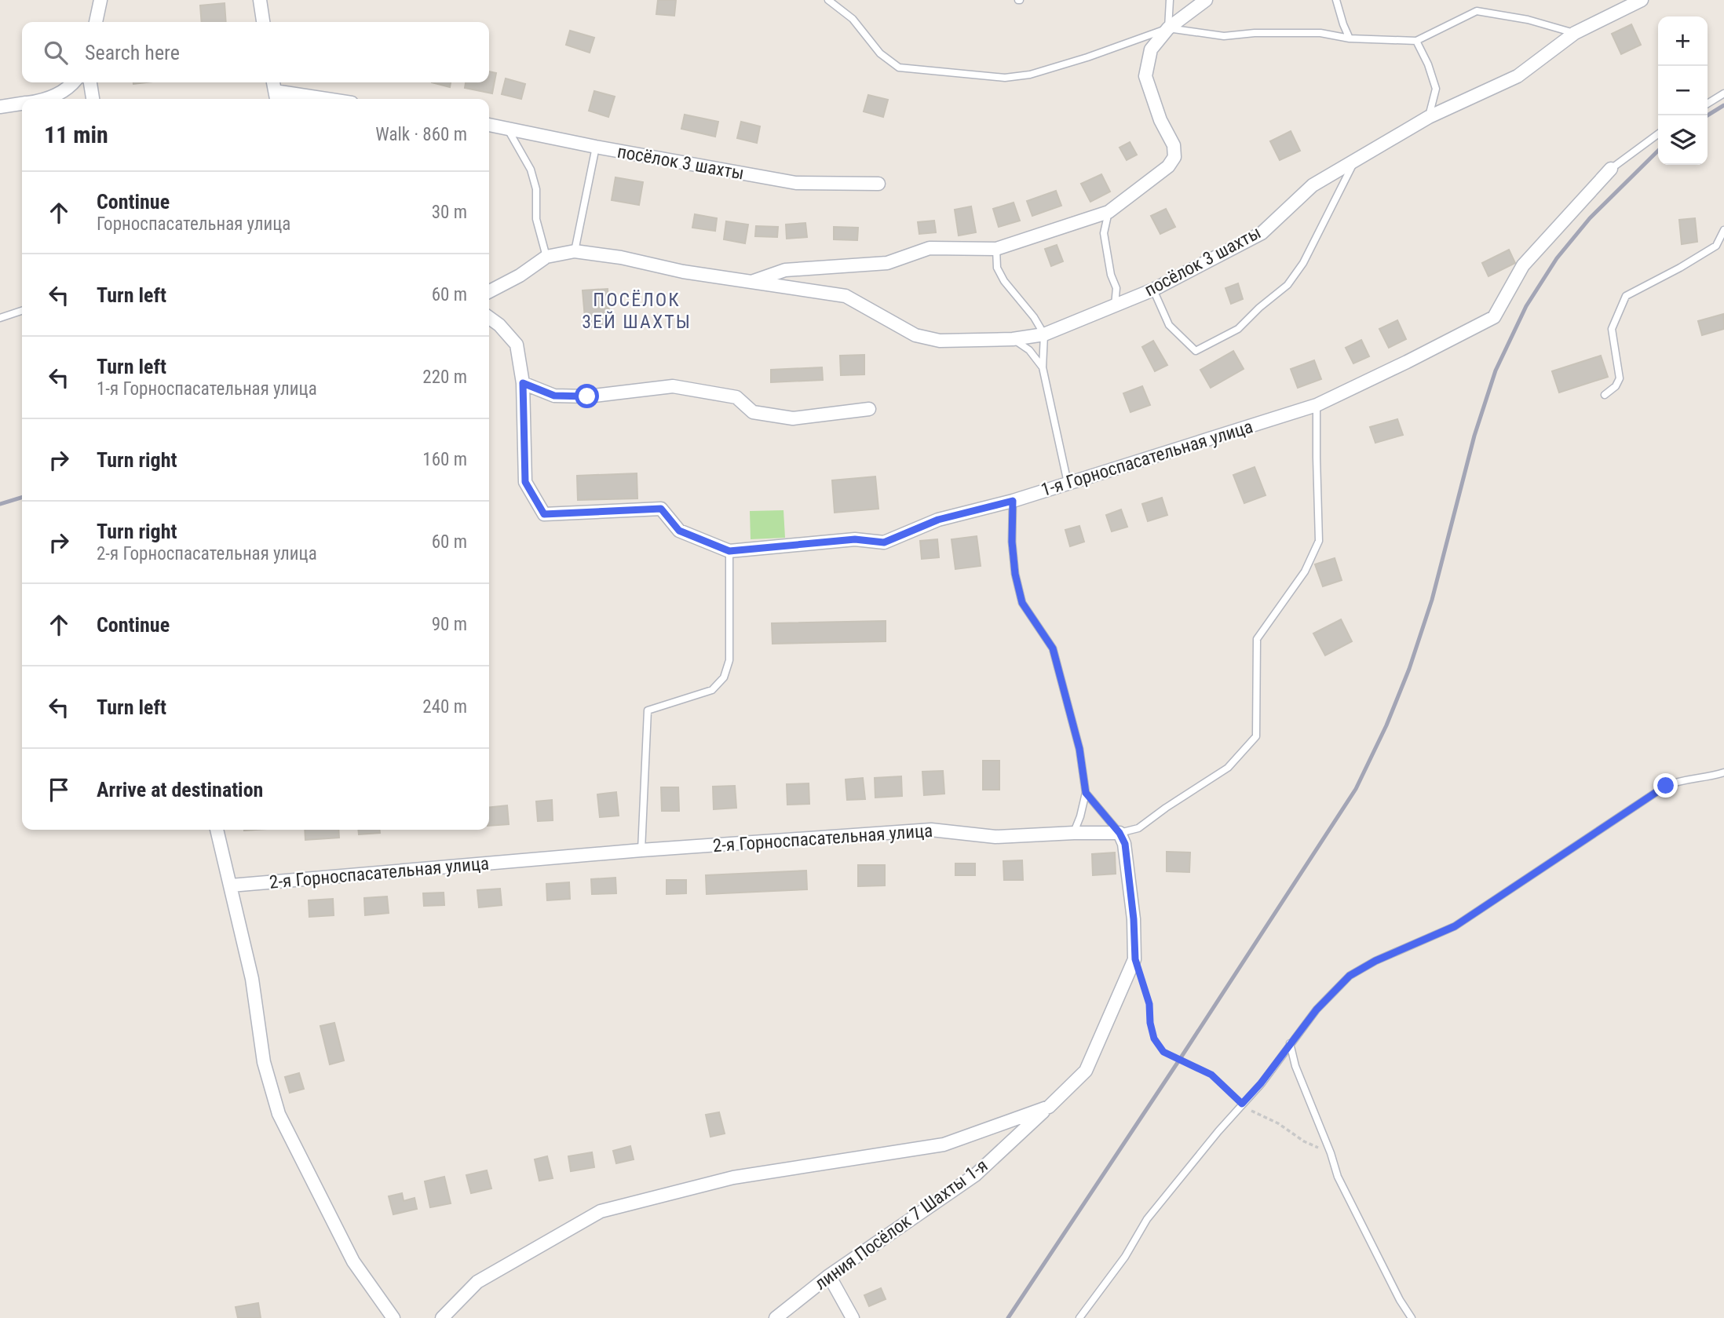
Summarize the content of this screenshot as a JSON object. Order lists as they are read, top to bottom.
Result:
{
  "streets": {
    "street": [
      "посёлок 3 шахты",
      "1-я Горноспасательная улица",
      "2-я Горноспасательная улица",
      "линия Посёлок 7 Шахты 1-я"
    ]
  },
  "districts": ["ПОСЁЛОК 3ЕЙ ШАХТЫ"],
  "page": {
    "map_buttons": ["+", "−"],
    "search": "Search here",
    "heading": ["11 min", "Walk · 860 m"],
    "list": [
      ["Continue", "Горноспасательная улица", "30 m"],
      ["Turn left", "60 m"],
      ["Turn left", "1-я Горноспасательная улица", "220 m"],
      ["Turn right", "160 m"],
      ["Turn right", "2-я Горноспасательная улица", "60 m"],
      ["Continue", "90 m"],
      ["Turn left", "240 m"],
      "Arrive at destination"
    ]
  }
}
